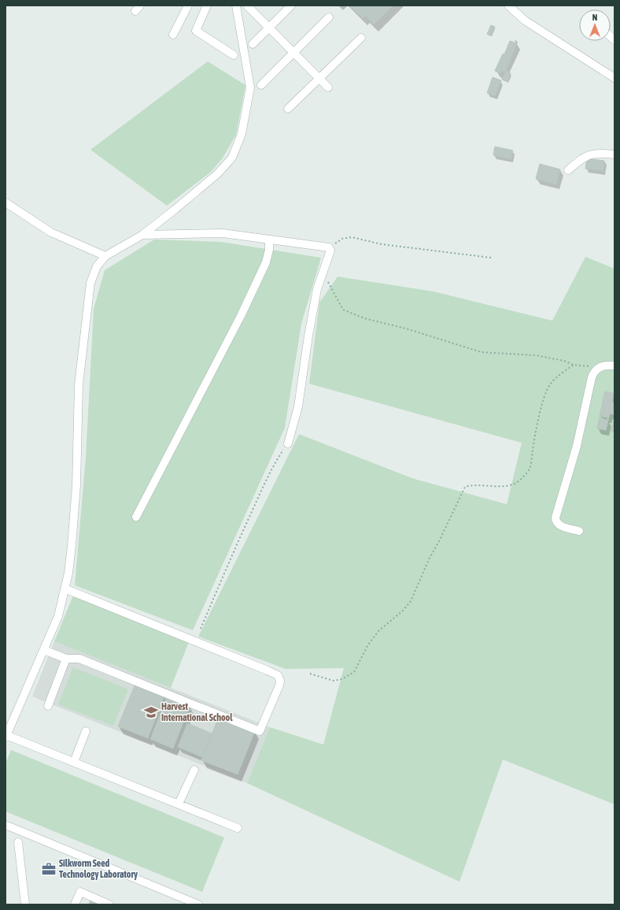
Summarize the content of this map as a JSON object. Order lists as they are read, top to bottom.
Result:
{
  "places": {
    "school or university": ["Harvest International School"],
    "office": ["Silkworm Seed Technology Laboratory"]
  },
  "north": "top"
}
